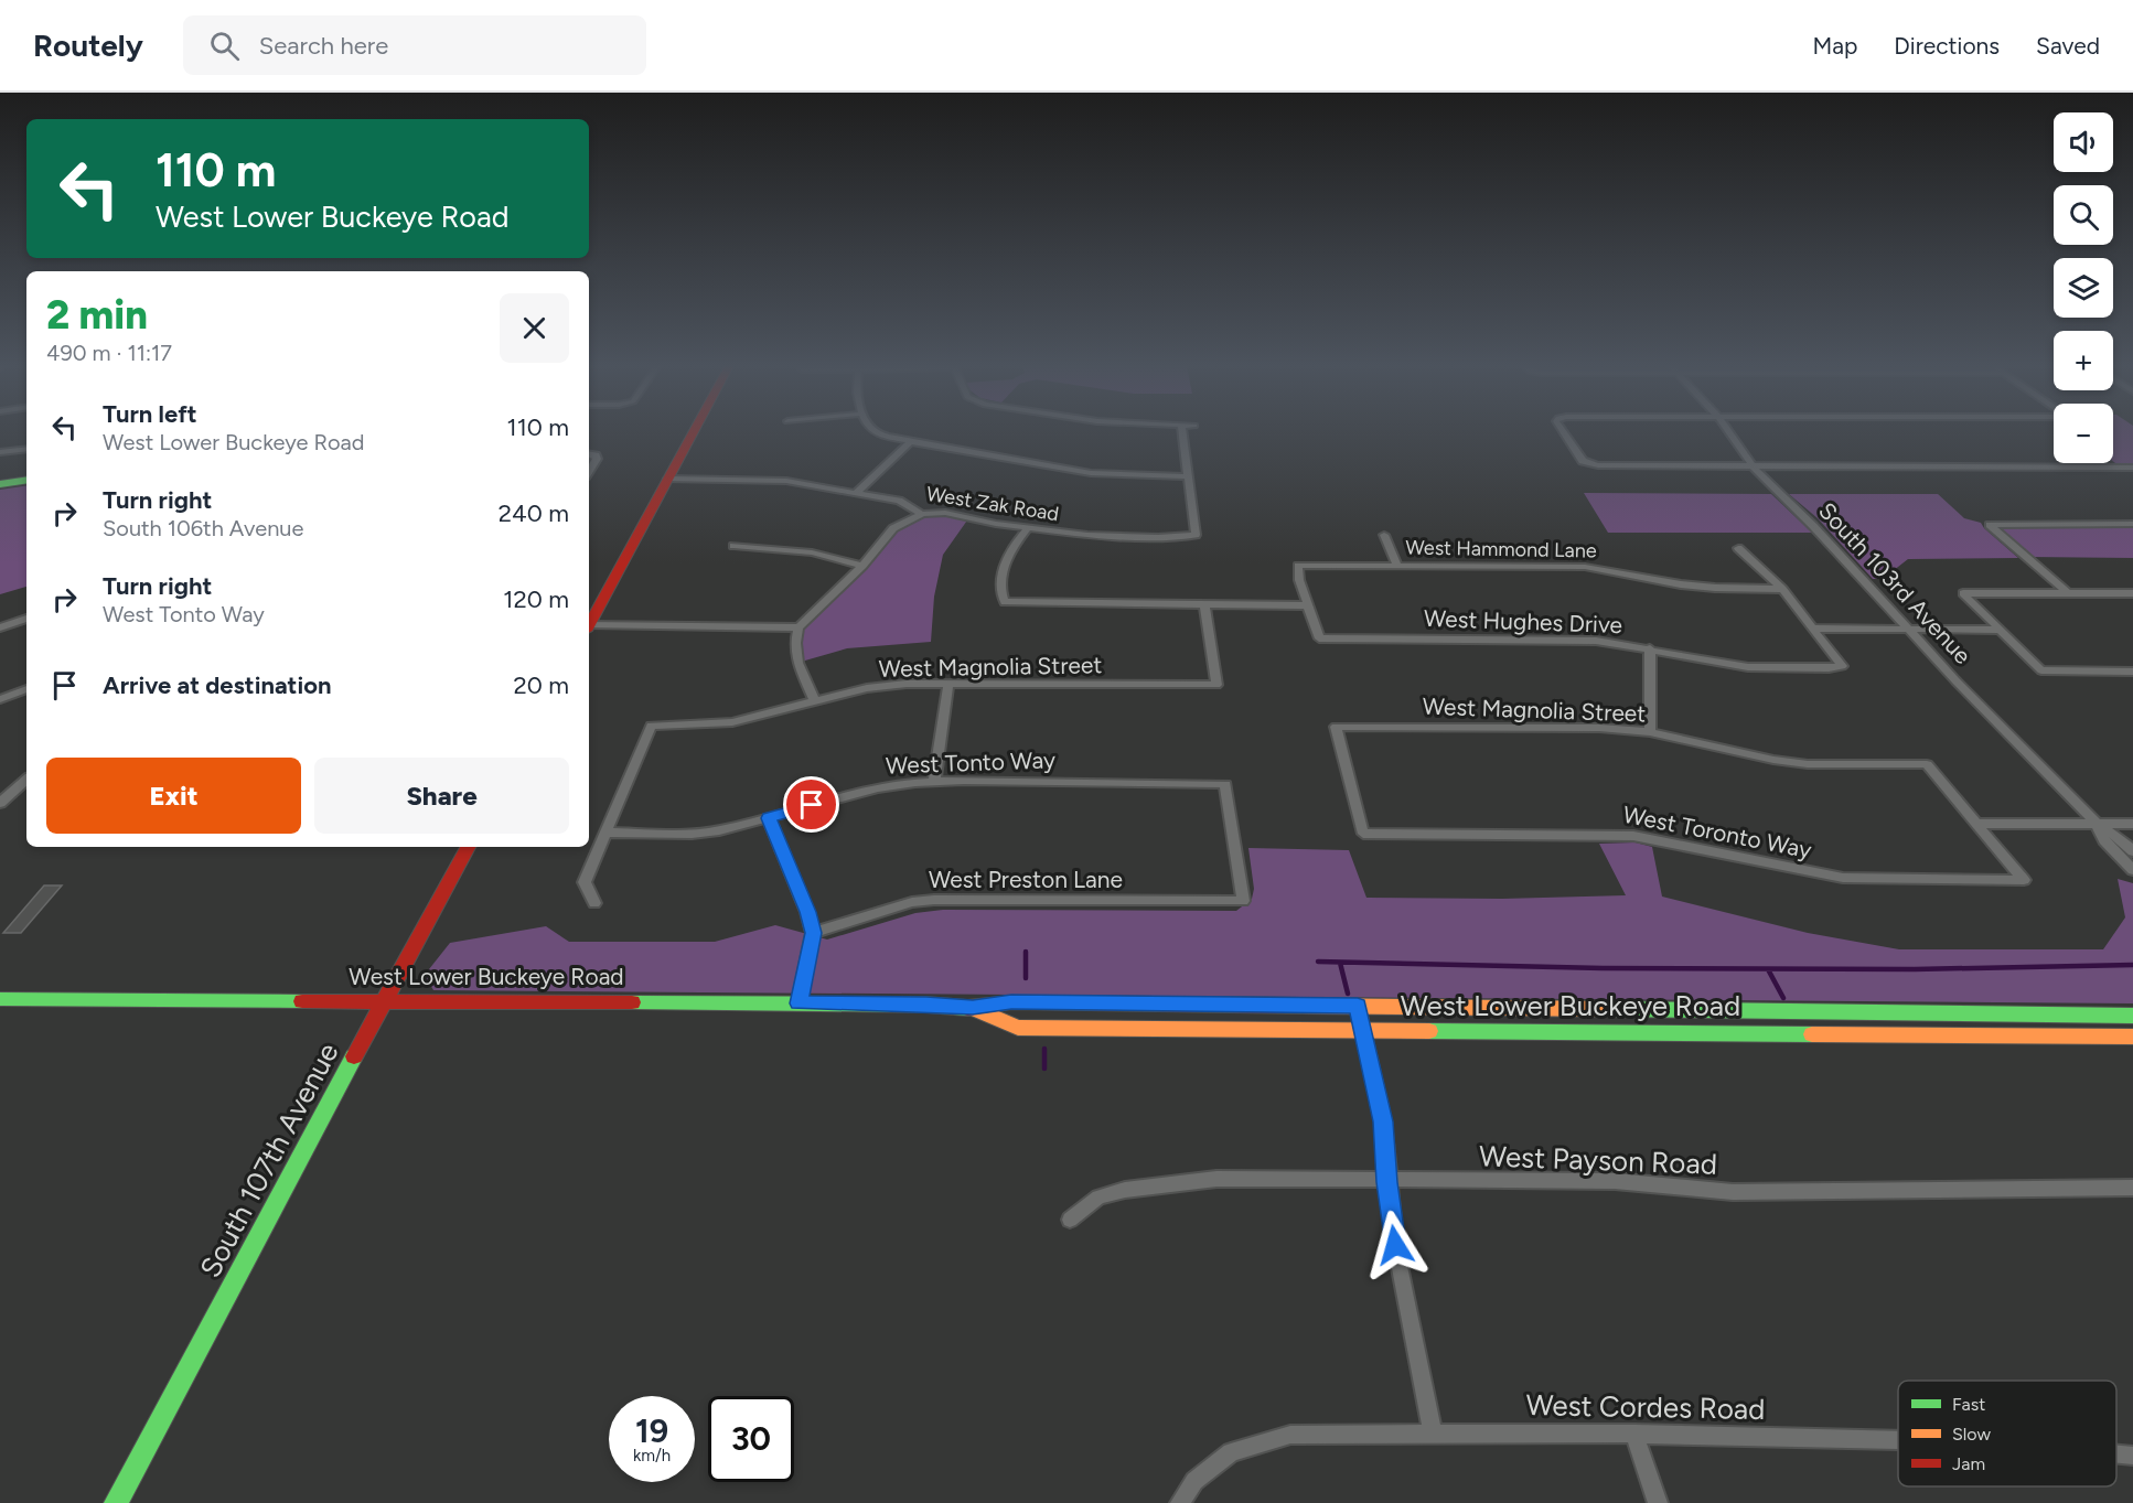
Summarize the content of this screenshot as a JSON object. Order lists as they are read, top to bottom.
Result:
{
  "streets": {
    "main road": ["West Lower Buckeye Road", "South 107th Avenue"],
    "street": [
      "West Zak Road",
      "West Hammond Lane",
      "South 103rd Avenue",
      "West Hughes Drive",
      "West Magnolia Street",
      "West Tonto Way",
      "West Toronto Way",
      "West Preston Lane",
      "West Payson Road",
      "West Cordes Road"
    ]
  },
  "crossings": [
    ["West Hammond Lane", "West Hughes Drive"],
    ["West Magnolia Street", "West Tonto Way"],
    ["West Magnolia Street", "West Toronto Way"],
    ["West Tonto Way", "West Preston Lane"],
    ["West Lower Buckeye Road", "South 107th Avenue"]
  ],
  "legend": ["Fast", "Slow", "Jam"],
  "page": {
    "header": "Routely",
    "search": "Search here",
    "nav": ["Map", "Directions", "Saved"],
    "map_buttons": ["+", "−"],
    "turn": ["110 m", "West Lower Buckeye Road"],
    "heading": ["2 min", "490 m · 11:17"],
    "list": [
      {
        "name": "Turn left",
        "note": "West Lower Buckeye Road",
        "value": "110 m"
      },
      {
        "name": "Turn right",
        "note": "South 106th Avenue",
        "value": "240 m"
      },
      {
        "name": "Turn right",
        "note": "West Tonto Way",
        "value": "120 m"
      },
      {
        "name": "Arrive at destination",
        "value": "20 m"
      }
    ],
    "buttons": ["Exit", "Share"],
    "speed": "19 km/h",
    "limit": "30"
  }
}
